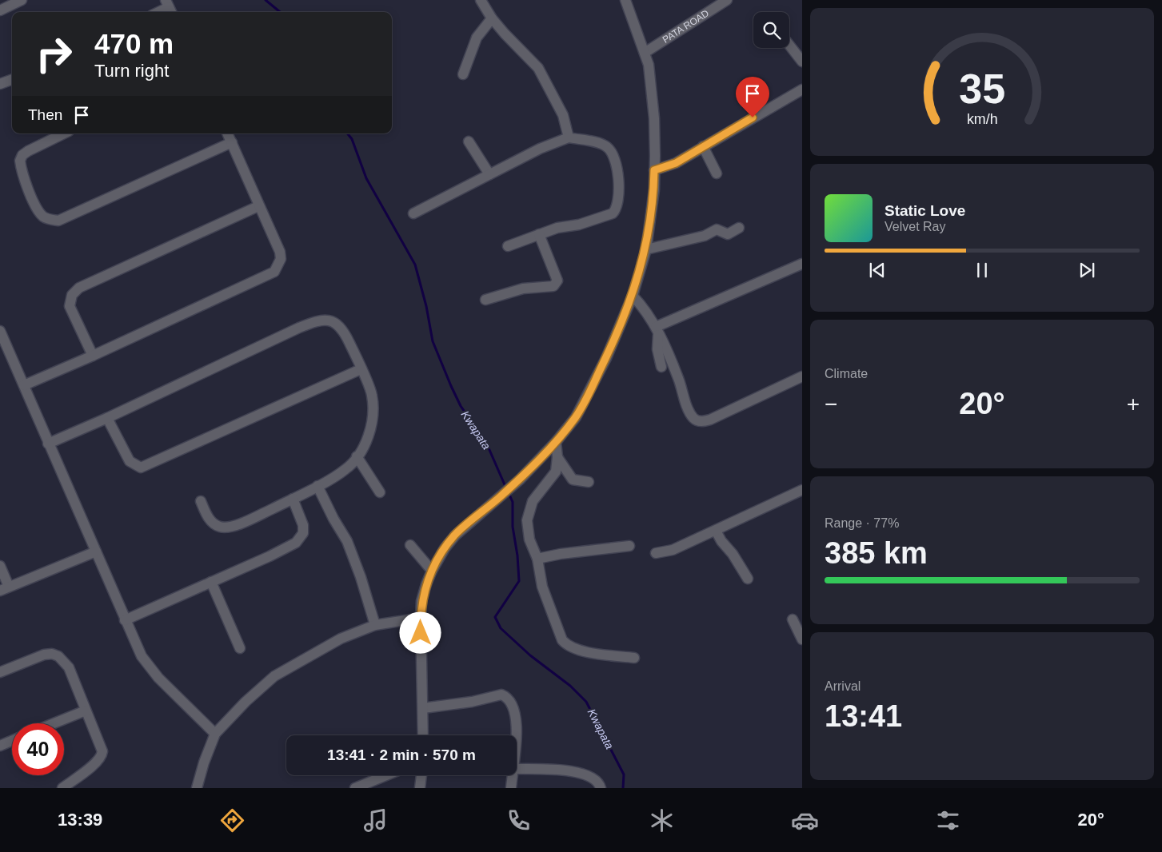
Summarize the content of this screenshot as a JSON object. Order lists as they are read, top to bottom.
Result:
{
  "streets": {
    "street": ["PATA ROAD"]
  },
  "water": ["Kwapata"],
  "page": {
    "turn": ["470 m", "Turn right"],
    "then": "Then",
    "song": ["Static Love", "Velvet Ray"],
    "tile": [
      "Climate",
      ["Range · 77%", "385 km"],
      ["Arrival", "13:41"]
    ],
    "heat": ["−", "20°", "+"],
    "limit": "40",
    "trip": "13:41 · 2 min · 570 m",
    "tabs": ["13:39", "20°"],
    "gauge": ["35", "km/h"]
  }
}
